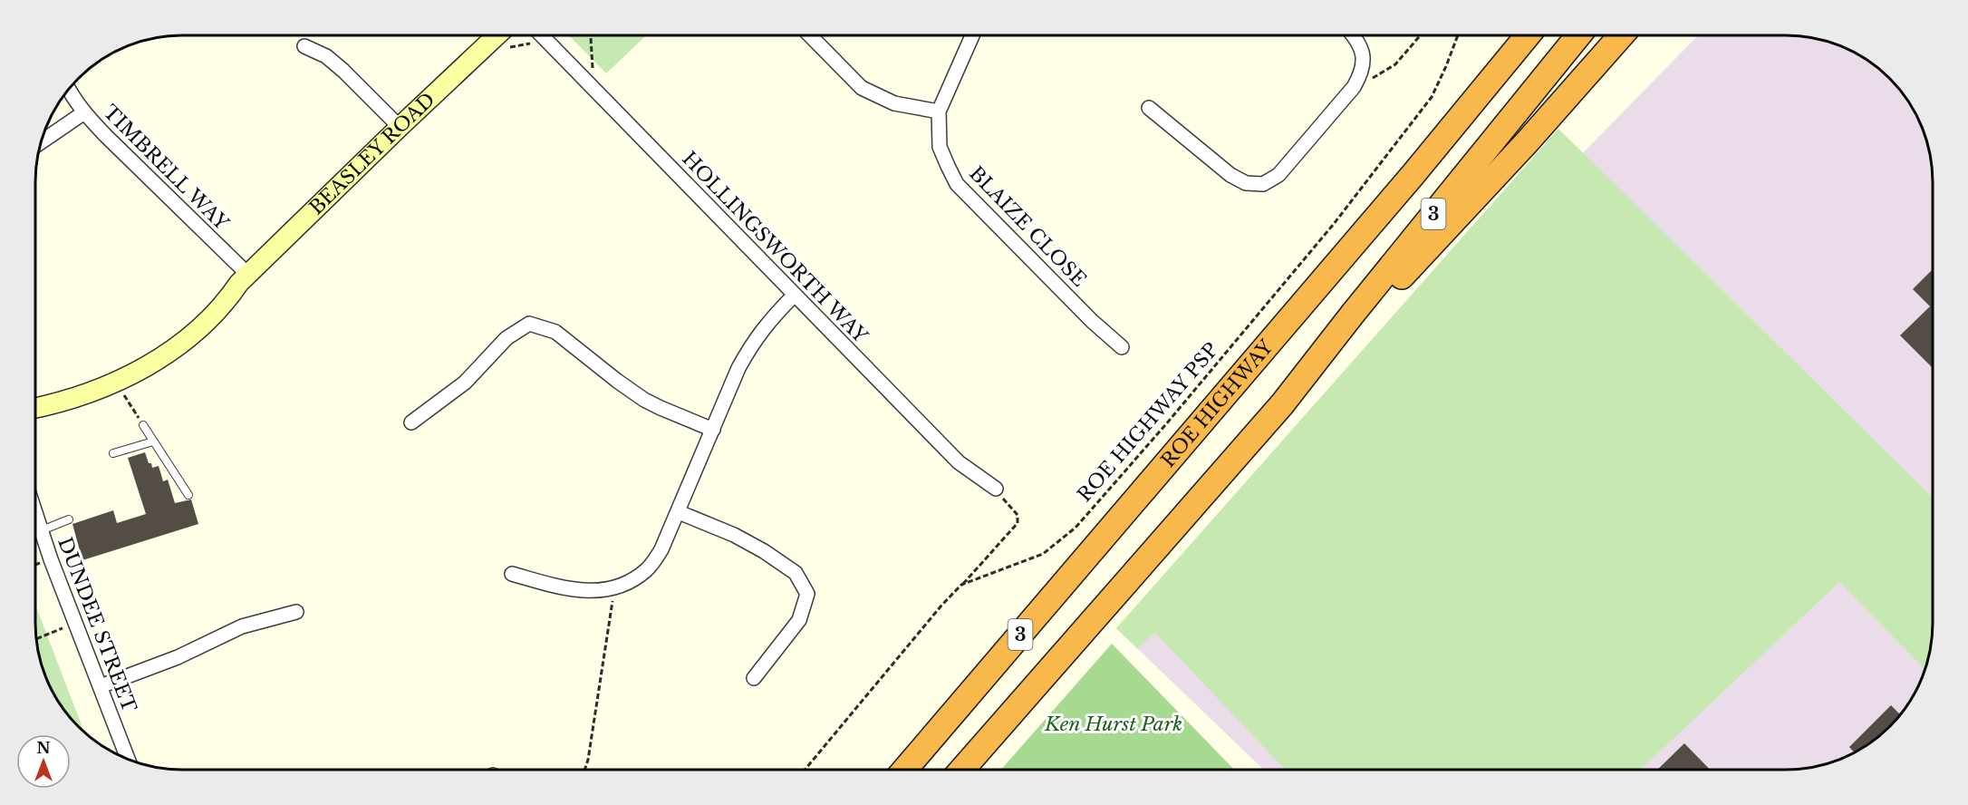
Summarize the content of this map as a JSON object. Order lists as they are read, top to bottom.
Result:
{
  "streets": {
    "highway": ["3", "ROE HIGHWAY"],
    "main road": ["BEASLEY ROAD"],
    "street": [
      "TIMBRELL WAY",
      "BLAIZE CLOSE",
      "HOLLINGSWORTH WAY",
      "DUNDEE STREET"
    ],
    "path": ["ROE HIGHWAY PSP"]
  },
  "crossings": [
    ["BEASLEY ROAD", "TIMBRELL WAY"]
  ],
  "parks": ["Ken Hurst Park"],
  "north": "top"
}
